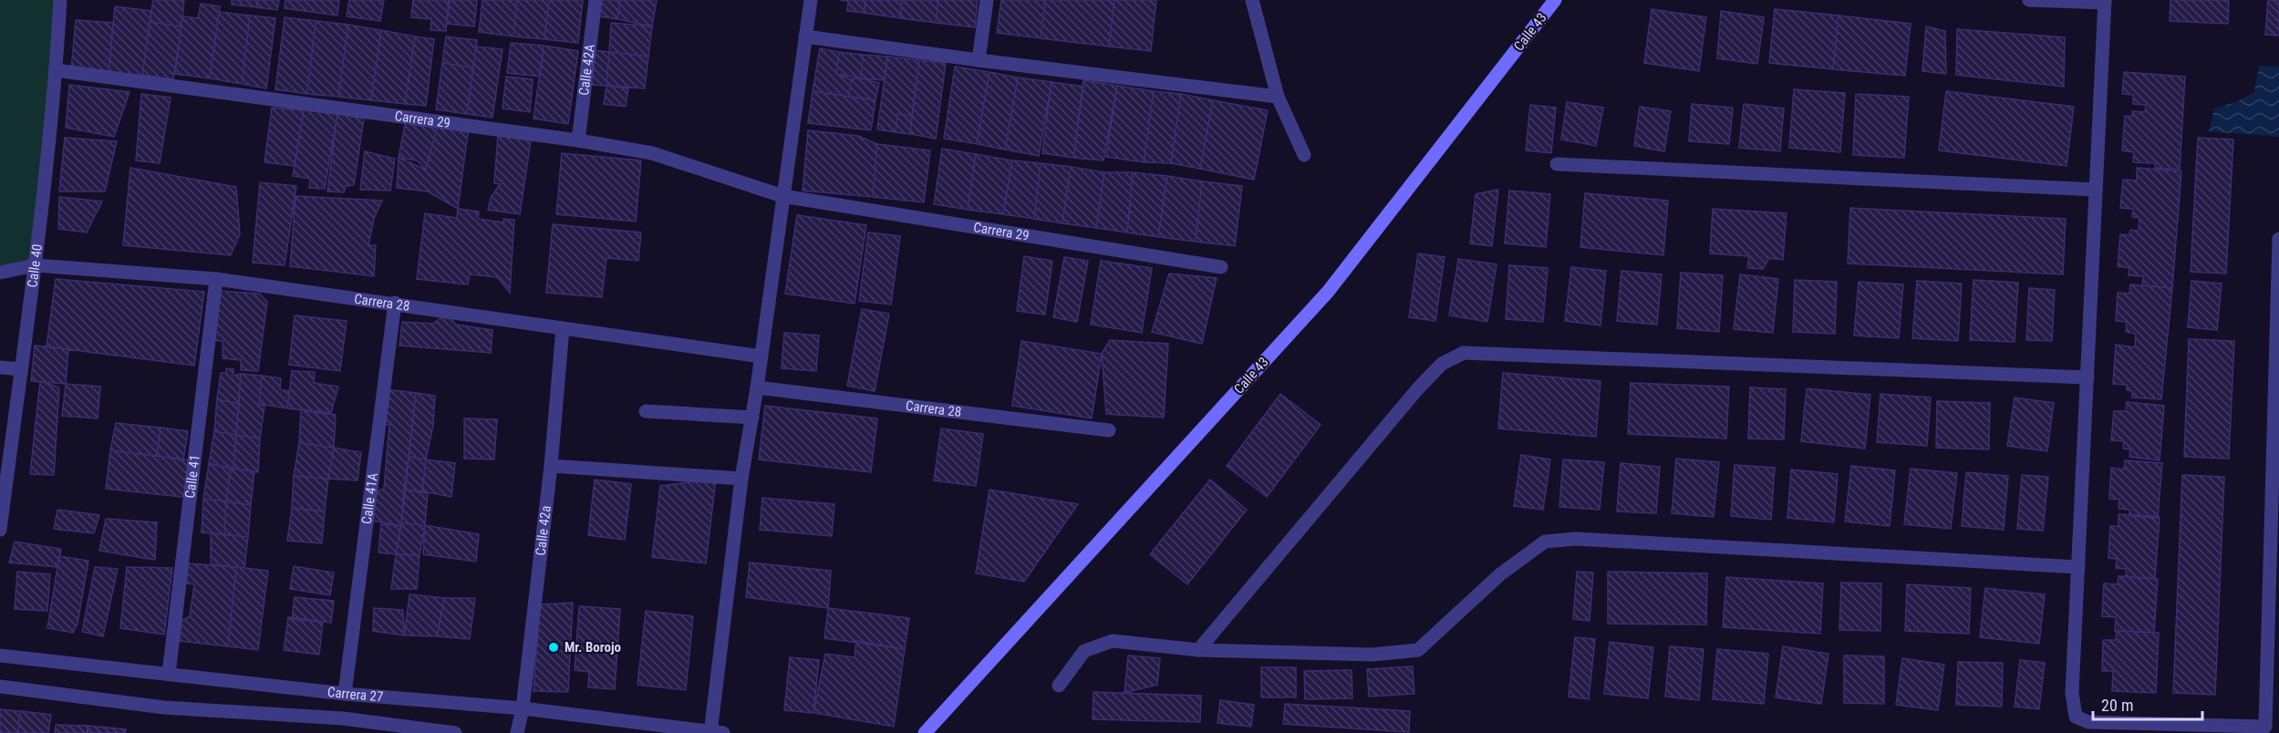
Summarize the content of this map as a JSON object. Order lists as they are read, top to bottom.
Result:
{
  "streets": {
    "street": [
      "Calle 43",
      "Calle 42A",
      "Carrera 29",
      "Calle 40",
      "Carrera 28",
      "Calle 41",
      "Calle 41A",
      "Calle 42a",
      "Carrera 27"
    ]
  },
  "crossings": [
    ["Calle 42A", "Carrera 29"],
    ["Carrera 29", "Calle 40"],
    ["Calle 40", "Carrera 28"],
    ["Carrera 28", "Calle 41"],
    ["Carrera 28", "Calle 41A"],
    ["Carrera 28", "Calle 42a"],
    ["Calle 41", "Carrera 27"],
    ["Calle 41A", "Carrera 27"],
    ["Calle 42a", "Carrera 27"]
  ],
  "places": ["Mr. Borojo"],
  "scale_bar": "20 m"
}
